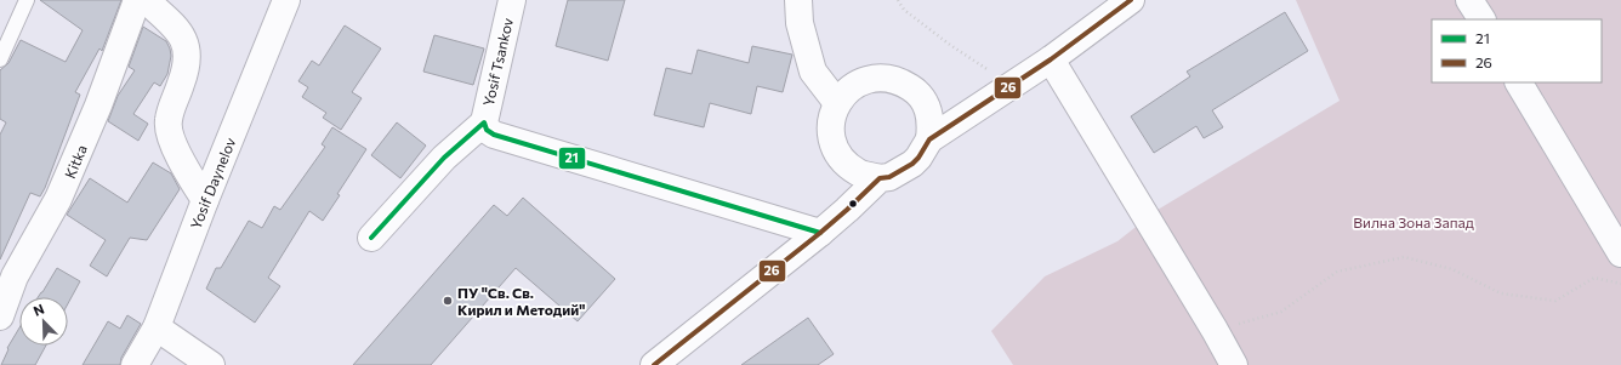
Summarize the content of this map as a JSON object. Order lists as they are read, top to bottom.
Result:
{
  "streets": {
    "street": ["Yosif Tsankov", "Kitka", "Yosif Daynelov"]
  },
  "parks": ["Вилна Зона Запад"],
  "places": ["ПУ \"Св. Св. Кирил и Методий\""],
  "lines": ["transit line 26", "transit line 21"],
  "legend": ["21", "26"],
  "north": "top left"
}
